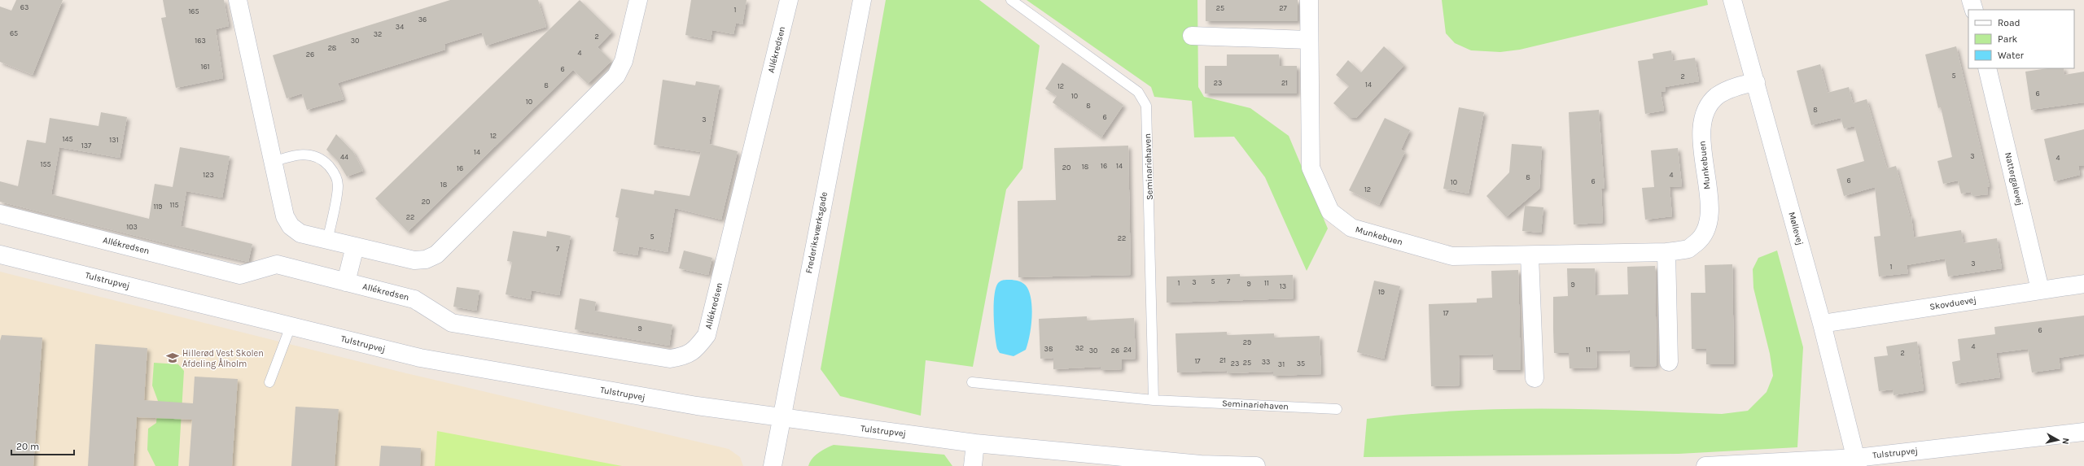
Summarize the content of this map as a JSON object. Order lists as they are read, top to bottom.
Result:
{
  "streets": {
    "street": [
      "Allékredsen",
      "Munkebuen",
      "Nattergalevej",
      "Møllevej",
      "Frederiksværksgade",
      "Tulstrupvej",
      "Skovduevej"
    ],
    "lane": ["Seminariehaven"]
  },
  "crossings": [
    ["Munkebuen", "Møllevej"],
    ["Nattergalevej", "Skovduevej"],
    ["Møllevej", "Tulstrupvej"],
    ["Møllevej", "Skovduevej"],
    ["Frederiksværksgade", "Tulstrupvej"]
  ],
  "places": {
    "school or university": ["Hillerød Vest Skolen Afdeling Ålholm"]
  },
  "house_numbers": [
    "63",
    "25",
    "27",
    "1",
    "165",
    "36",
    "34",
    "65",
    "32",
    "2",
    "163",
    "30",
    "28",
    "4",
    "26",
    "161",
    "6",
    "5",
    "2",
    "23",
    "21",
    "14",
    "8",
    "12",
    "6",
    "10",
    "10",
    "8",
    "8",
    "6",
    "3",
    "12",
    "145",
    "131",
    "137",
    "14",
    "3",
    "44",
    "4",
    "155",
    "16",
    "14",
    "18",
    "20",
    "16",
    "123",
    "4",
    "8",
    "6",
    "6",
    "10",
    "18",
    "12",
    "20",
    "115",
    "119",
    "22",
    "103",
    "5",
    "22",
    "7",
    "3",
    "1",
    "5",
    "7",
    "3",
    "1",
    "11",
    "9",
    "9",
    "13",
    "19",
    "17",
    "9",
    "6",
    "29",
    "4",
    "32",
    "38",
    "24",
    "11",
    "30",
    "26",
    "2",
    "21",
    "17",
    "33",
    "25",
    "23",
    "35",
    "31"
  ],
  "legend": ["Road", "Park", "Water"],
  "scale_bar": "20 m",
  "north": "right"
}
